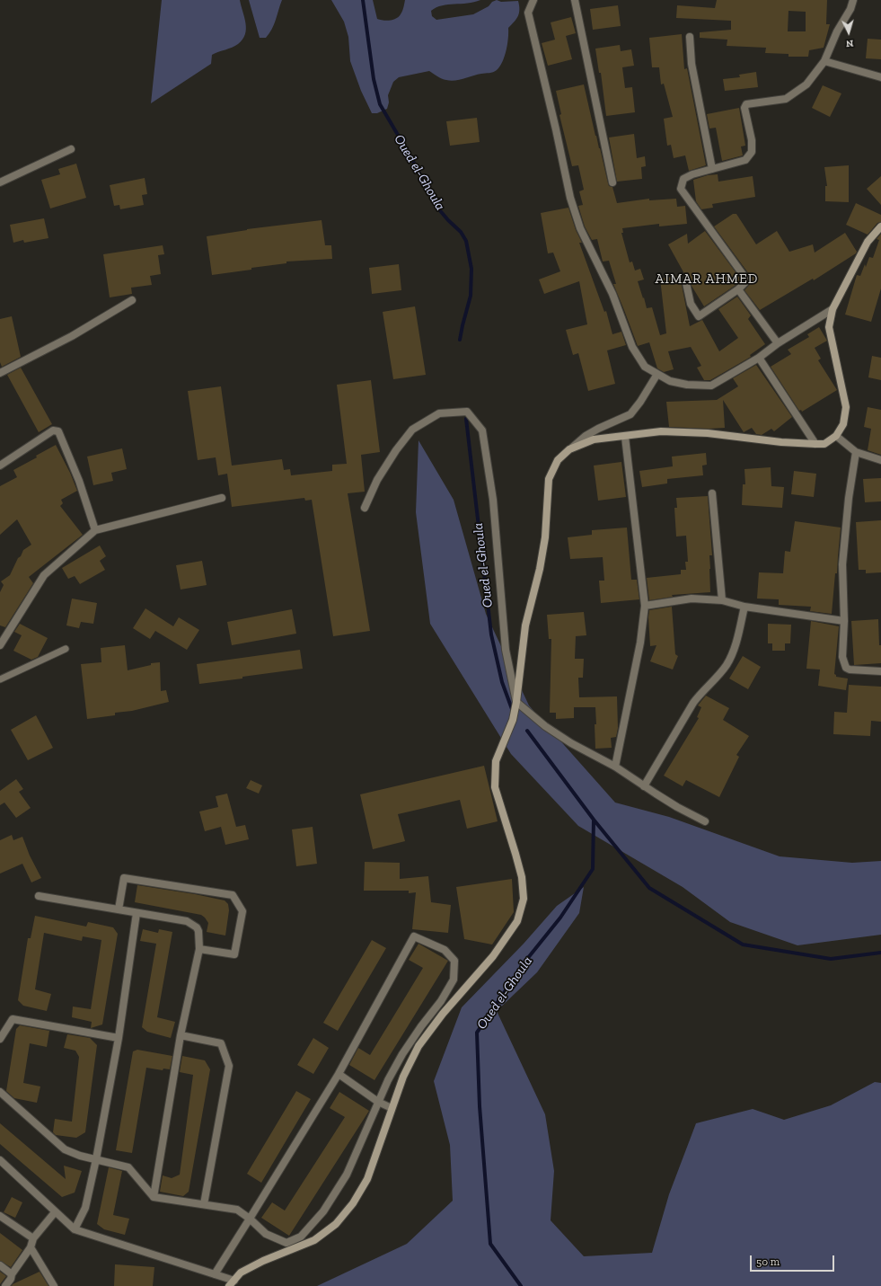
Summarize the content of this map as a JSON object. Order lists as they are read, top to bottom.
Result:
{
  "districts": ["AIMAR AHMED"],
  "water": ["Oued el-Ghoula"],
  "scale_bar": "50 m",
  "north": "bottom"
}
